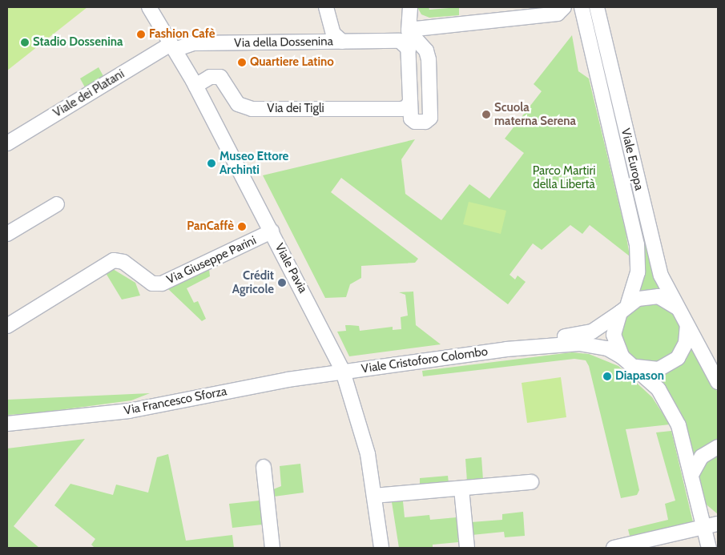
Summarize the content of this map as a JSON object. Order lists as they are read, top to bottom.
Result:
{
  "streets": {
    "street": [
      "Via della Dossenina",
      "Viale dei Platani",
      "Via dei Tigli",
      "Viale Europa",
      "Via Giuseppe Parini",
      "Viale Pavia",
      "Viale Cristoforo Colombo",
      "Via Francesco Sforza"
    ]
  },
  "crossings": [
    ["Via della Dossenina", "Viale dei Platani"],
    ["Via della Dossenina", "Viale Pavia"],
    ["Viale dei Platani", "Viale Pavia"],
    ["Via dei Tigli", "Viale Pavia"],
    ["Via Giuseppe Parini", "Viale Pavia"],
    ["Viale Pavia", "Viale Cristoforo Colombo"],
    ["Viale Pavia", "Via Francesco Sforza"],
    ["Viale Cristoforo Colombo", "Via Francesco Sforza"]
  ],
  "parks": ["Parco Martiri della Libertà"],
  "places": [
    "Fashion Cafè",
    "Stadio Dossenina",
    "Quartiere Latino",
    "Scuola materna Serena",
    "Museo Ettore Archinti",
    "PanCaffè",
    "Crédit Agricole",
    "Diapason"
  ]
}
